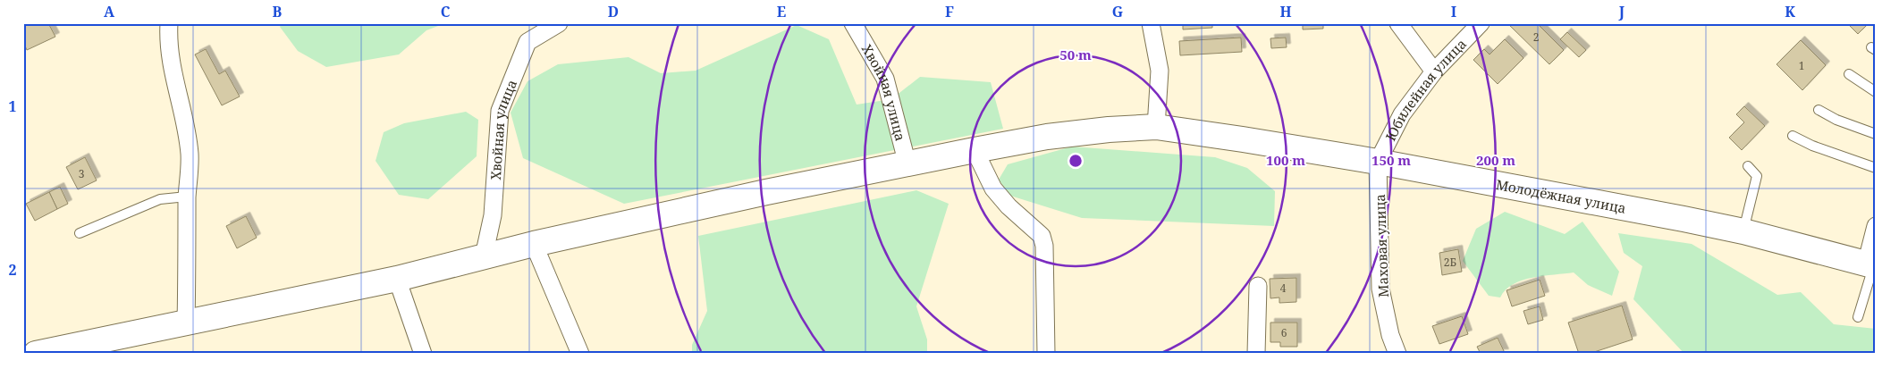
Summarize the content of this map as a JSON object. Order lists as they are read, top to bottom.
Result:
{
  "streets": {
    "street": [
      "Юбилейная улица",
      "Хвойная улица",
      "Молодёжная улица",
      "Маховая улица"
    ]
  },
  "crossings": [
    ["Юбилейная улица", "Молодёжная улица"],
    ["Юбилейная улица", "Маховая улица"],
    ["Хвойная улица", "Молодёжная улица"],
    ["Молодёжная улица", "Маховая улица"]
  ],
  "house_numbers": [
    "2",
    "1",
    "3",
    "2Б",
    "4",
    "6"
  ],
  "grid": {
    "columns": [
      "A",
      "B",
      "C",
      "D",
      "E",
      "F",
      "G",
      "H",
      "I",
      "J",
      "K"
    ],
    "rows": ["1", "2"]
  },
  "rings": [
    "50 m",
    "100 m",
    "150 m",
    "200 m"
  ]
}
